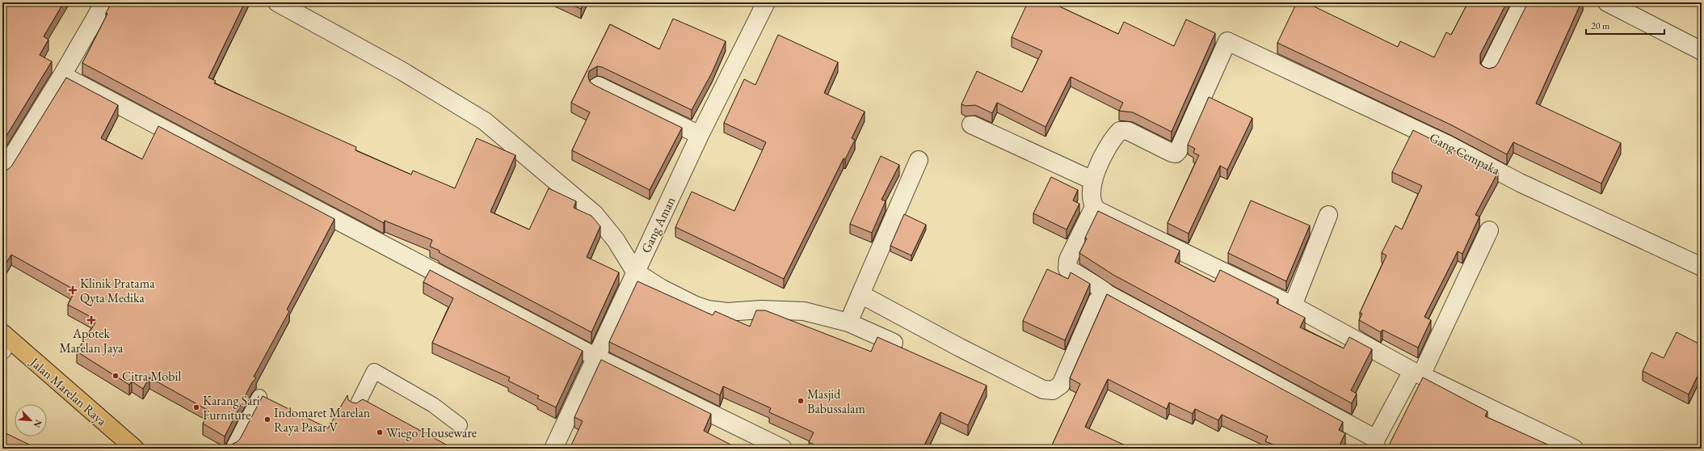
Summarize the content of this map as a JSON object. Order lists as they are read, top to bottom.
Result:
{
  "streets": {
    "main road": ["Jalan Marelan Raya"],
    "street": ["Gang Cempaka", "Gang Aman"]
  },
  "places": {
    "health": ["Klinik Pratama Qyta Medika", "Apotek Marelan Jaya"],
    "other": [
      "Citra Mobil",
      "Masjid Babussalam",
      "Karang Sari Furniture",
      "Indomaret Marelan Raya Pasar V",
      "Wiego Houseware"
    ]
  },
  "scale_bar": "20 m",
  "north": "bottom right"
}
